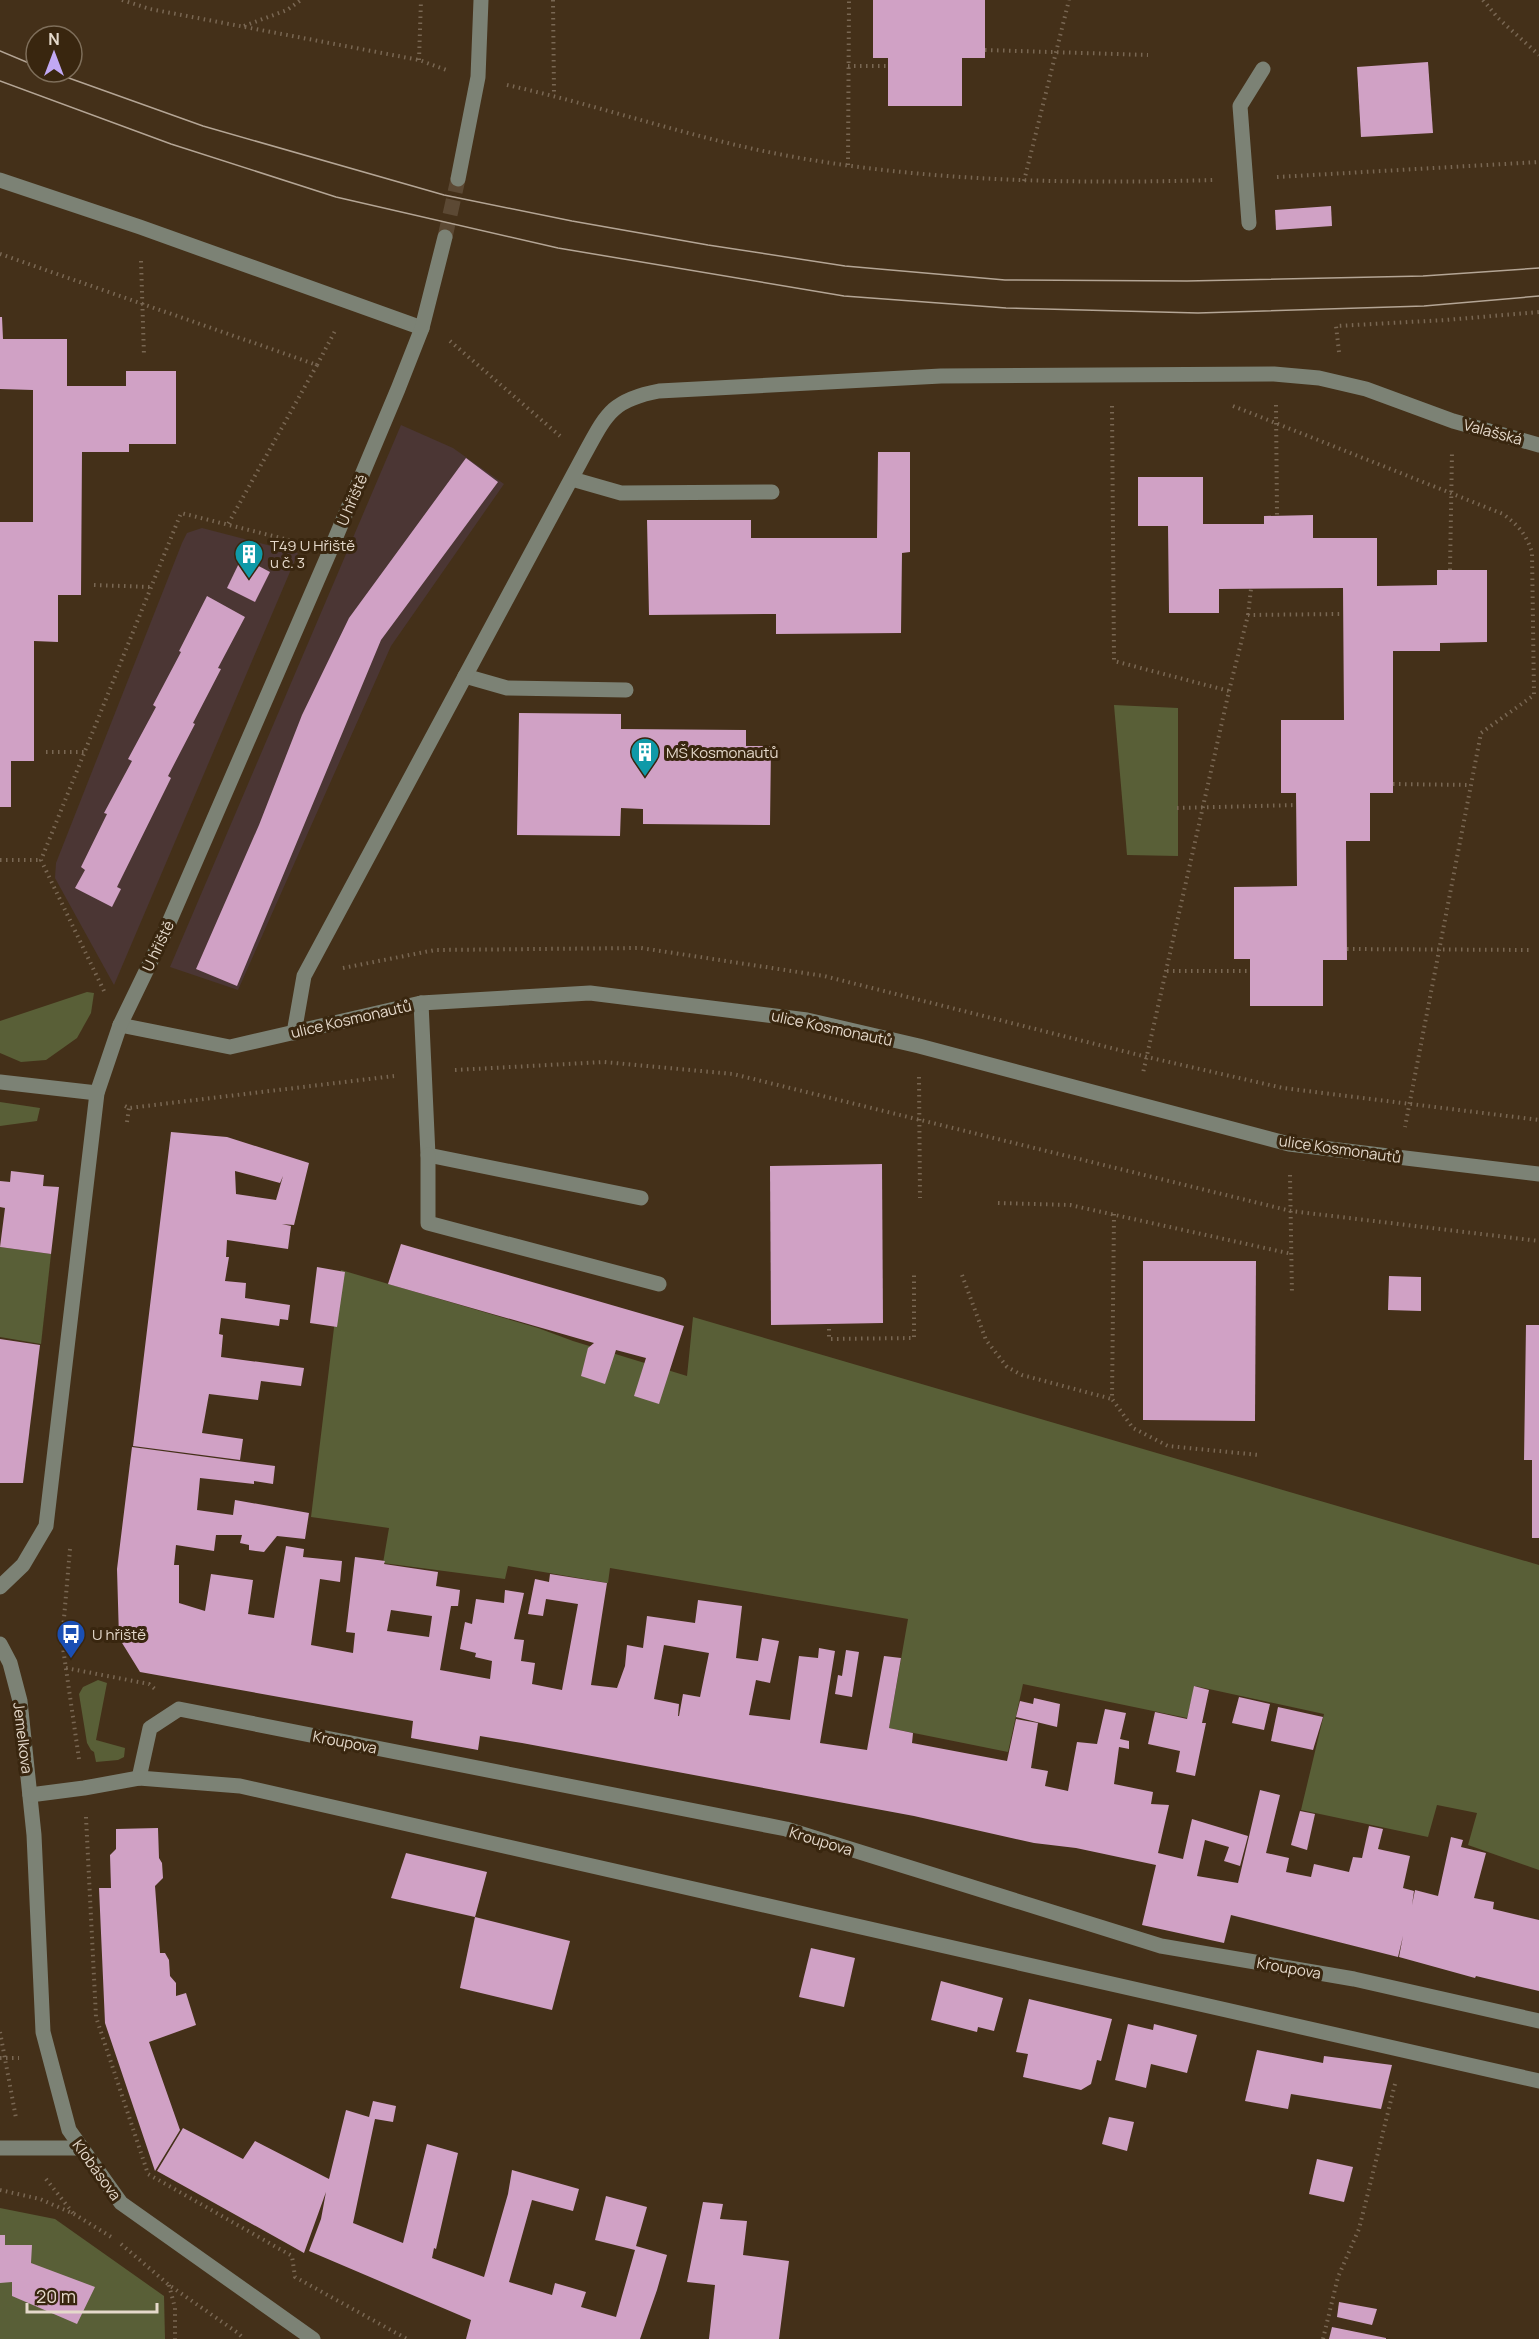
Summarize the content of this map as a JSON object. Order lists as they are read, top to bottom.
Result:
{
  "streets": {
    "street": [
      "Valašská",
      "U hřiště",
      "ulice Kosmonautů",
      "Jemelkova",
      "Kroupova",
      "Klobásova"
    ]
  },
  "crossings": [
    ["Valašská", "ulice Kosmonautů"],
    ["U hřiště", "ulice Kosmonautů"],
    ["Jemelkova", "Klobásova"]
  ],
  "places": {
    "building": ["T49 U Hřiště u č. 3", "MŠ Kosmonautů"],
    "bus stop": ["U hřiště"]
  },
  "scale_bar": "20 m",
  "north": "top"
}
